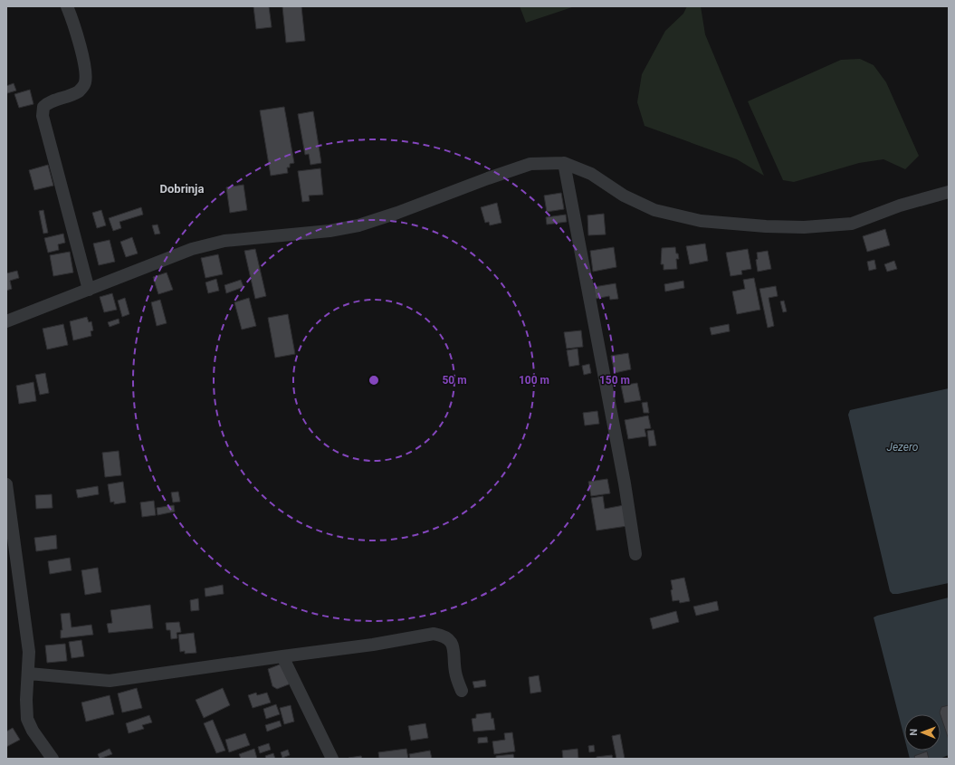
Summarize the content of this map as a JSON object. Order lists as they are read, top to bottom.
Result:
{
  "districts": ["Dobrinja"],
  "water": ["Jezero"],
  "north": "left",
  "rings": ["50 m", "100 m", "150 m"]
}
